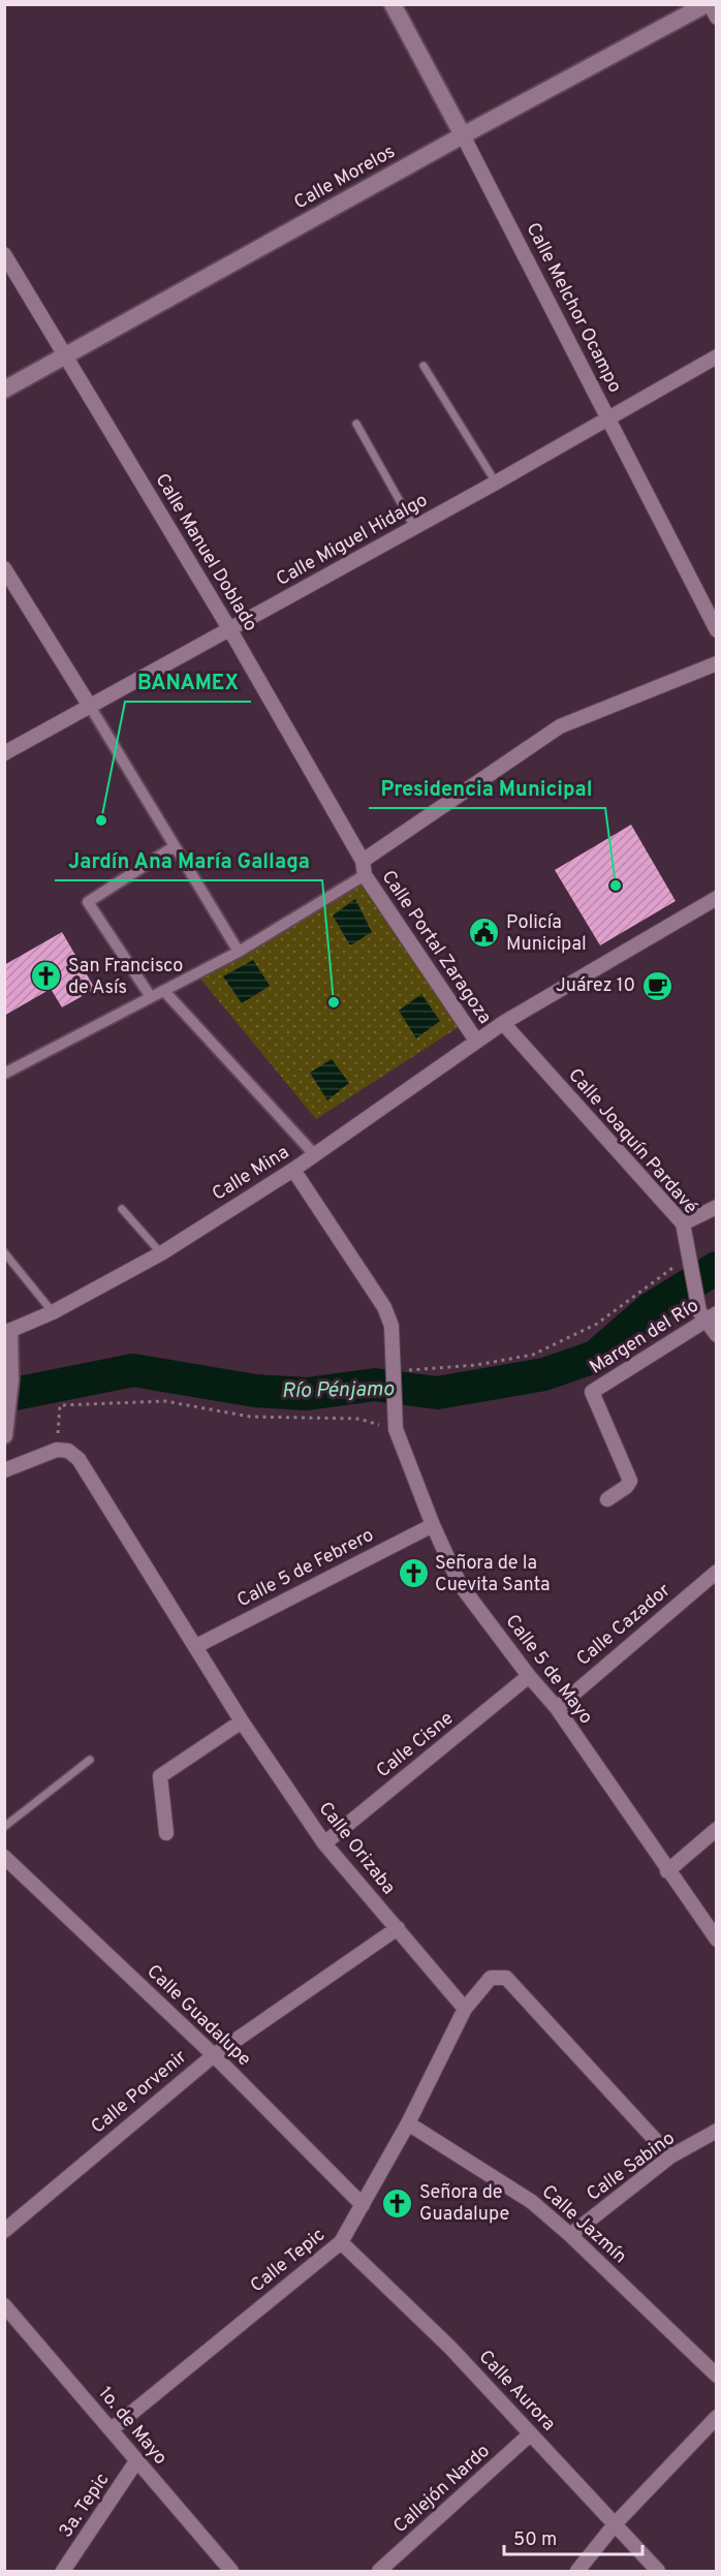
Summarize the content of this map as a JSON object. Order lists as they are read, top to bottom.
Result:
{
  "streets": {
    "street": [
      "Calle Morelos",
      "Calle Melchor Ocampo",
      "Calle Miguel Hidalgo",
      "Calle Manuel Doblado",
      "Calle Portal Zaragoza",
      "Calle Joaquín Pardavé",
      "Calle Mina",
      "Margen del Río",
      "Calle 5 de Febrero",
      "Calle Cazador",
      "Calle 5 de Mayo",
      "Calle Cisne",
      "Calle Orizaba",
      "Calle Guadalupe",
      "Calle Porvenir",
      "Calle Sabino",
      "Calle Jazmín",
      "Calle Tepic",
      "Calle Aurora",
      "1o. de Mayo",
      "Callejón Nardo",
      "3a. Tepic"
    ]
  },
  "crossings": [
    ["Calle Morelos", "Calle Melchor Ocampo"],
    ["Calle Morelos", "Calle Manuel Doblado"],
    ["Calle Melchor Ocampo", "Calle Miguel Hidalgo"],
    ["Calle Miguel Hidalgo", "Calle Manuel Doblado"],
    ["Calle Manuel Doblado", "Calle Portal Zaragoza"],
    ["Calle Portal Zaragoza", "Calle Mina"],
    ["Calle Joaquín Pardavé", "Calle Mina"],
    ["Calle Joaquín Pardavé", "Margen del Río"],
    ["Calle Mina", "Calle 5 de Mayo"],
    ["Calle 5 de Febrero", "Calle 5 de Mayo"],
    ["Calle 5 de Febrero", "Calle Orizaba"],
    ["Calle Cazador", "Calle 5 de Mayo"],
    ["Calle 5 de Mayo", "Calle Cisne"],
    ["Calle Cisne", "Calle Orizaba"],
    ["Calle Orizaba", "Calle Porvenir"],
    ["Calle Orizaba", "Calle Tepic"],
    ["Calle Guadalupe", "Calle Porvenir"],
    ["Calle Guadalupe", "Calle Tepic"],
    ["Calle Sabino", "Calle Jazmín"],
    ["Calle Jazmín", "Calle Tepic"],
    ["Calle Tepic", "Calle Aurora"],
    ["Calle Tepic", "1o. de Mayo"],
    ["Calle Aurora", "Callejón Nardo"],
    ["1o. de Mayo", "3a. Tepic"]
  ],
  "water": ["Río Pénjamo"],
  "places": {
    "other": ["BANAMEX", "Presidencia Municipal", "Jardín Ana María Gallaga"],
    "public building": ["Policía Municipal"],
    "church": ["San Francisco de Asís", "Señora de la Cuevita Santa", "Señora de Guadalupe"],
    "cafe": ["Juárez 10"]
  },
  "scale_bar": "50 m"
}
